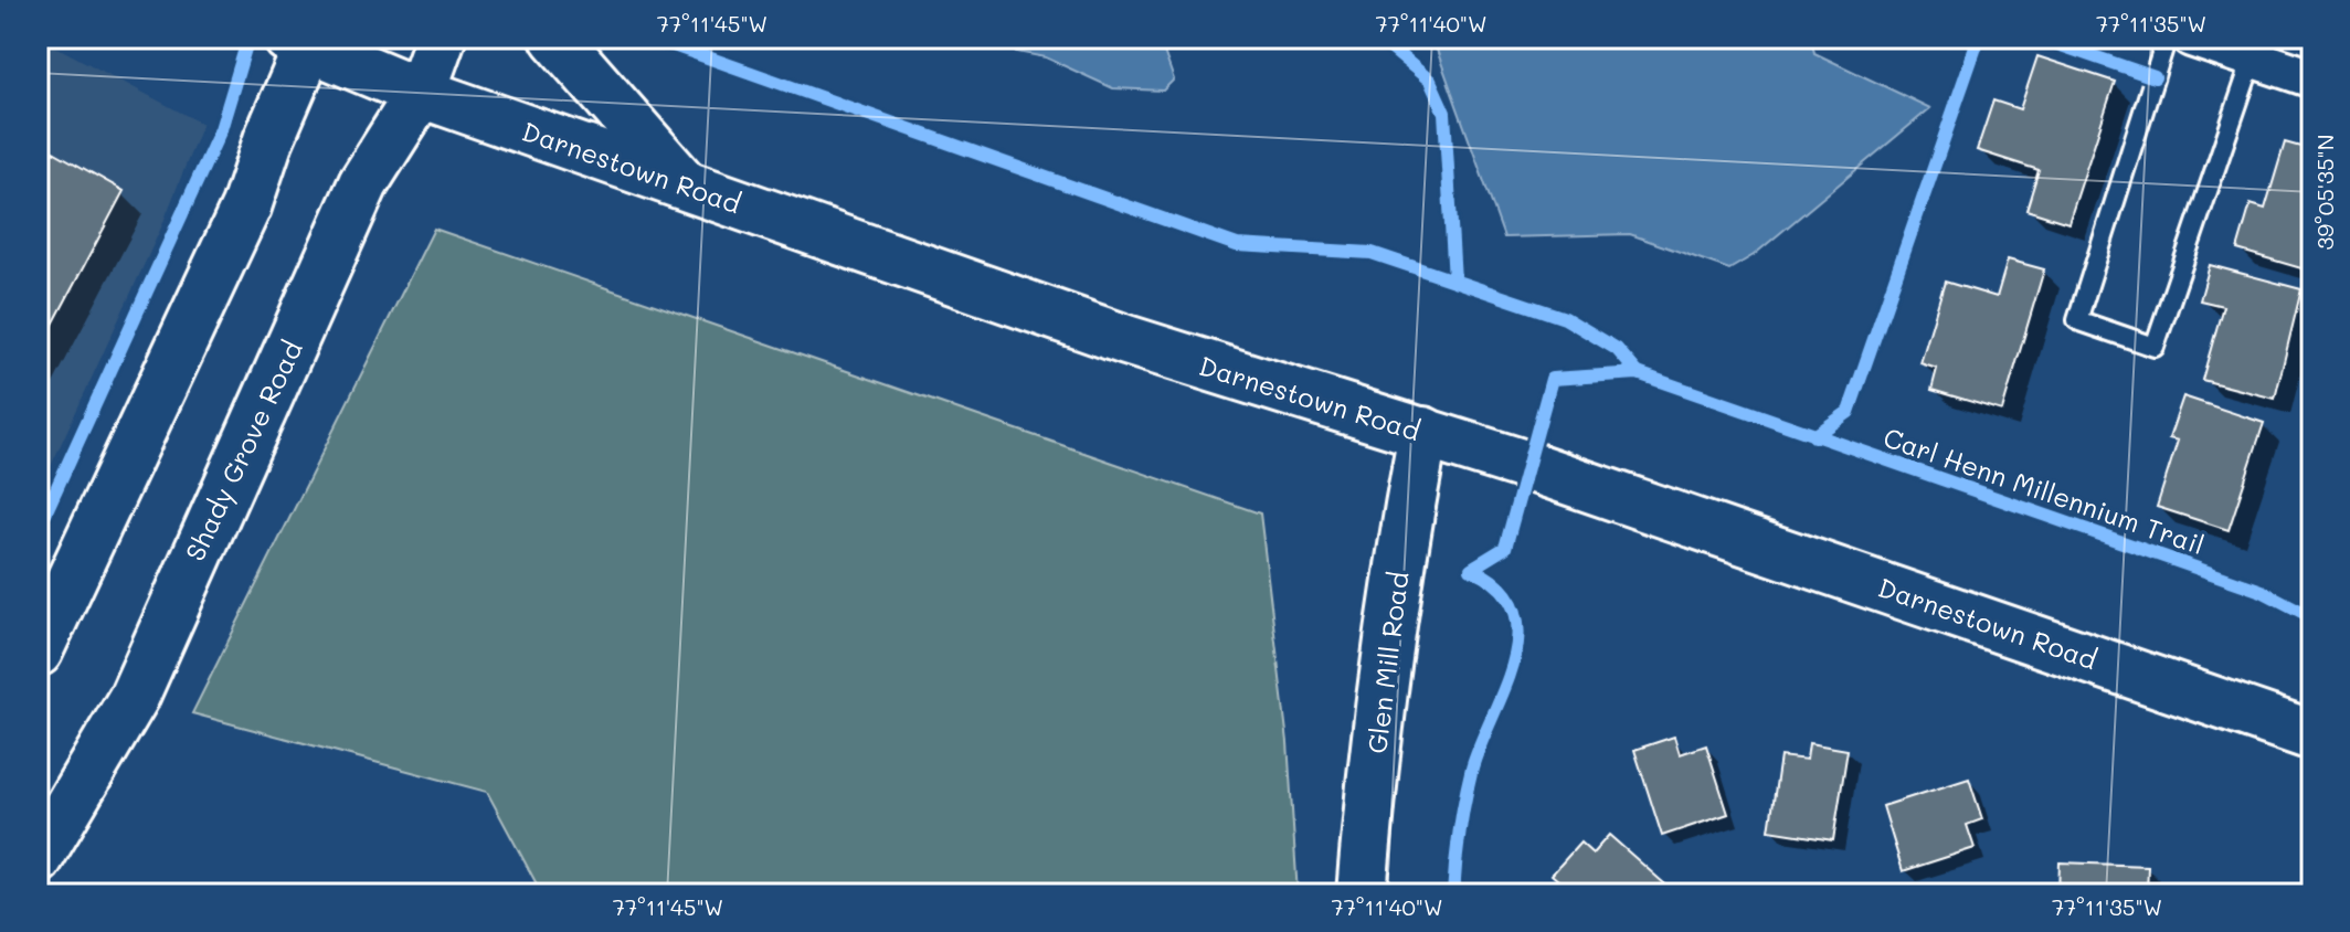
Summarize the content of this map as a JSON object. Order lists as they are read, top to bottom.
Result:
{
  "streets": {
    "main road": ["Darnestown Road", "Shady Grove Road", "Glen Mill Road"],
    "cycle path": ["Carl Henn Millennium Trail"]
  },
  "crossings": [
    ["Darnestown Road", "Shady Grove Road"],
    ["Darnestown Road", "Glen Mill Road"]
  ],
  "coordinates": [
    "77°11'45\"W",
    "77°11'40\"W",
    "77°11'35\"W",
    "39°05'35\"N"
  ]
}
